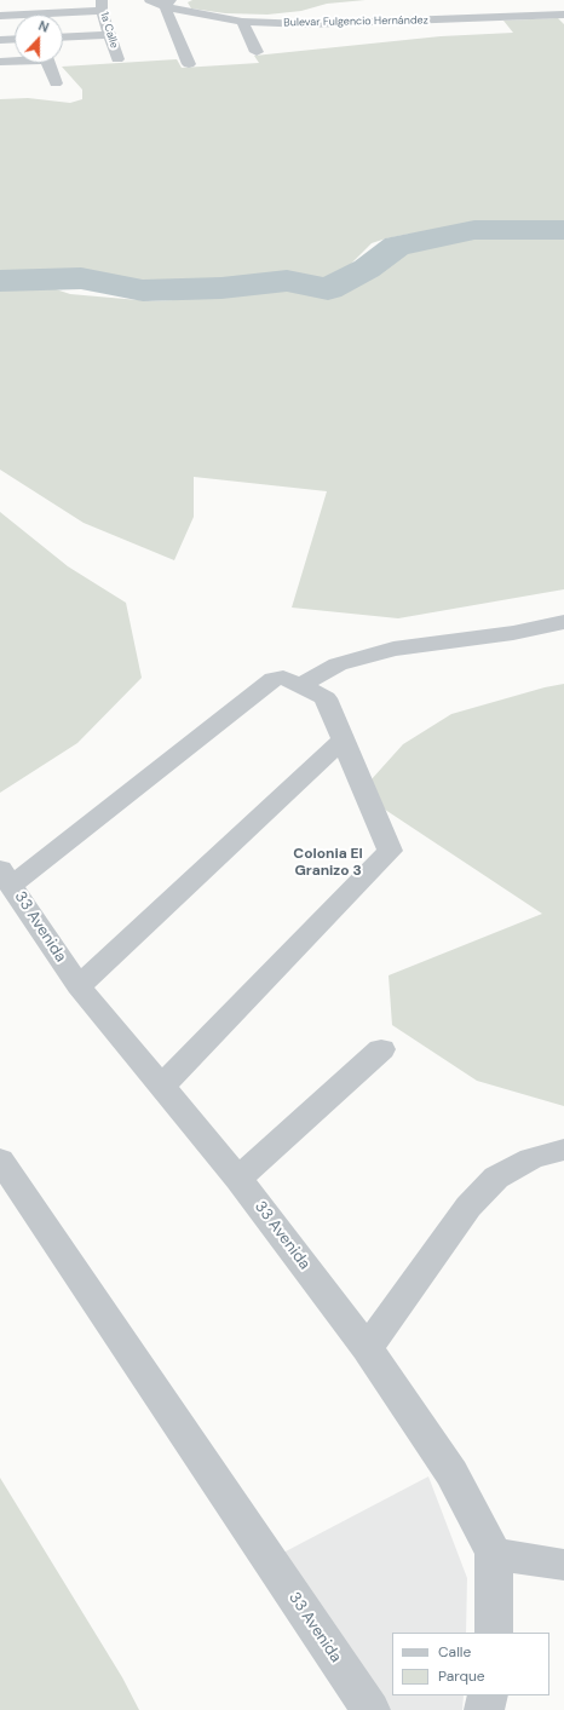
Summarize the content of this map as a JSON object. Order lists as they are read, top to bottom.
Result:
{
  "streets": {
    "street": ["Bulevar Fulgencio Hernández", "1a Calle", "33 Avenida"]
  },
  "districts": ["Colonia El Granizo 3"],
  "legend": ["Calle", "Parque"],
  "north": "top"
}
